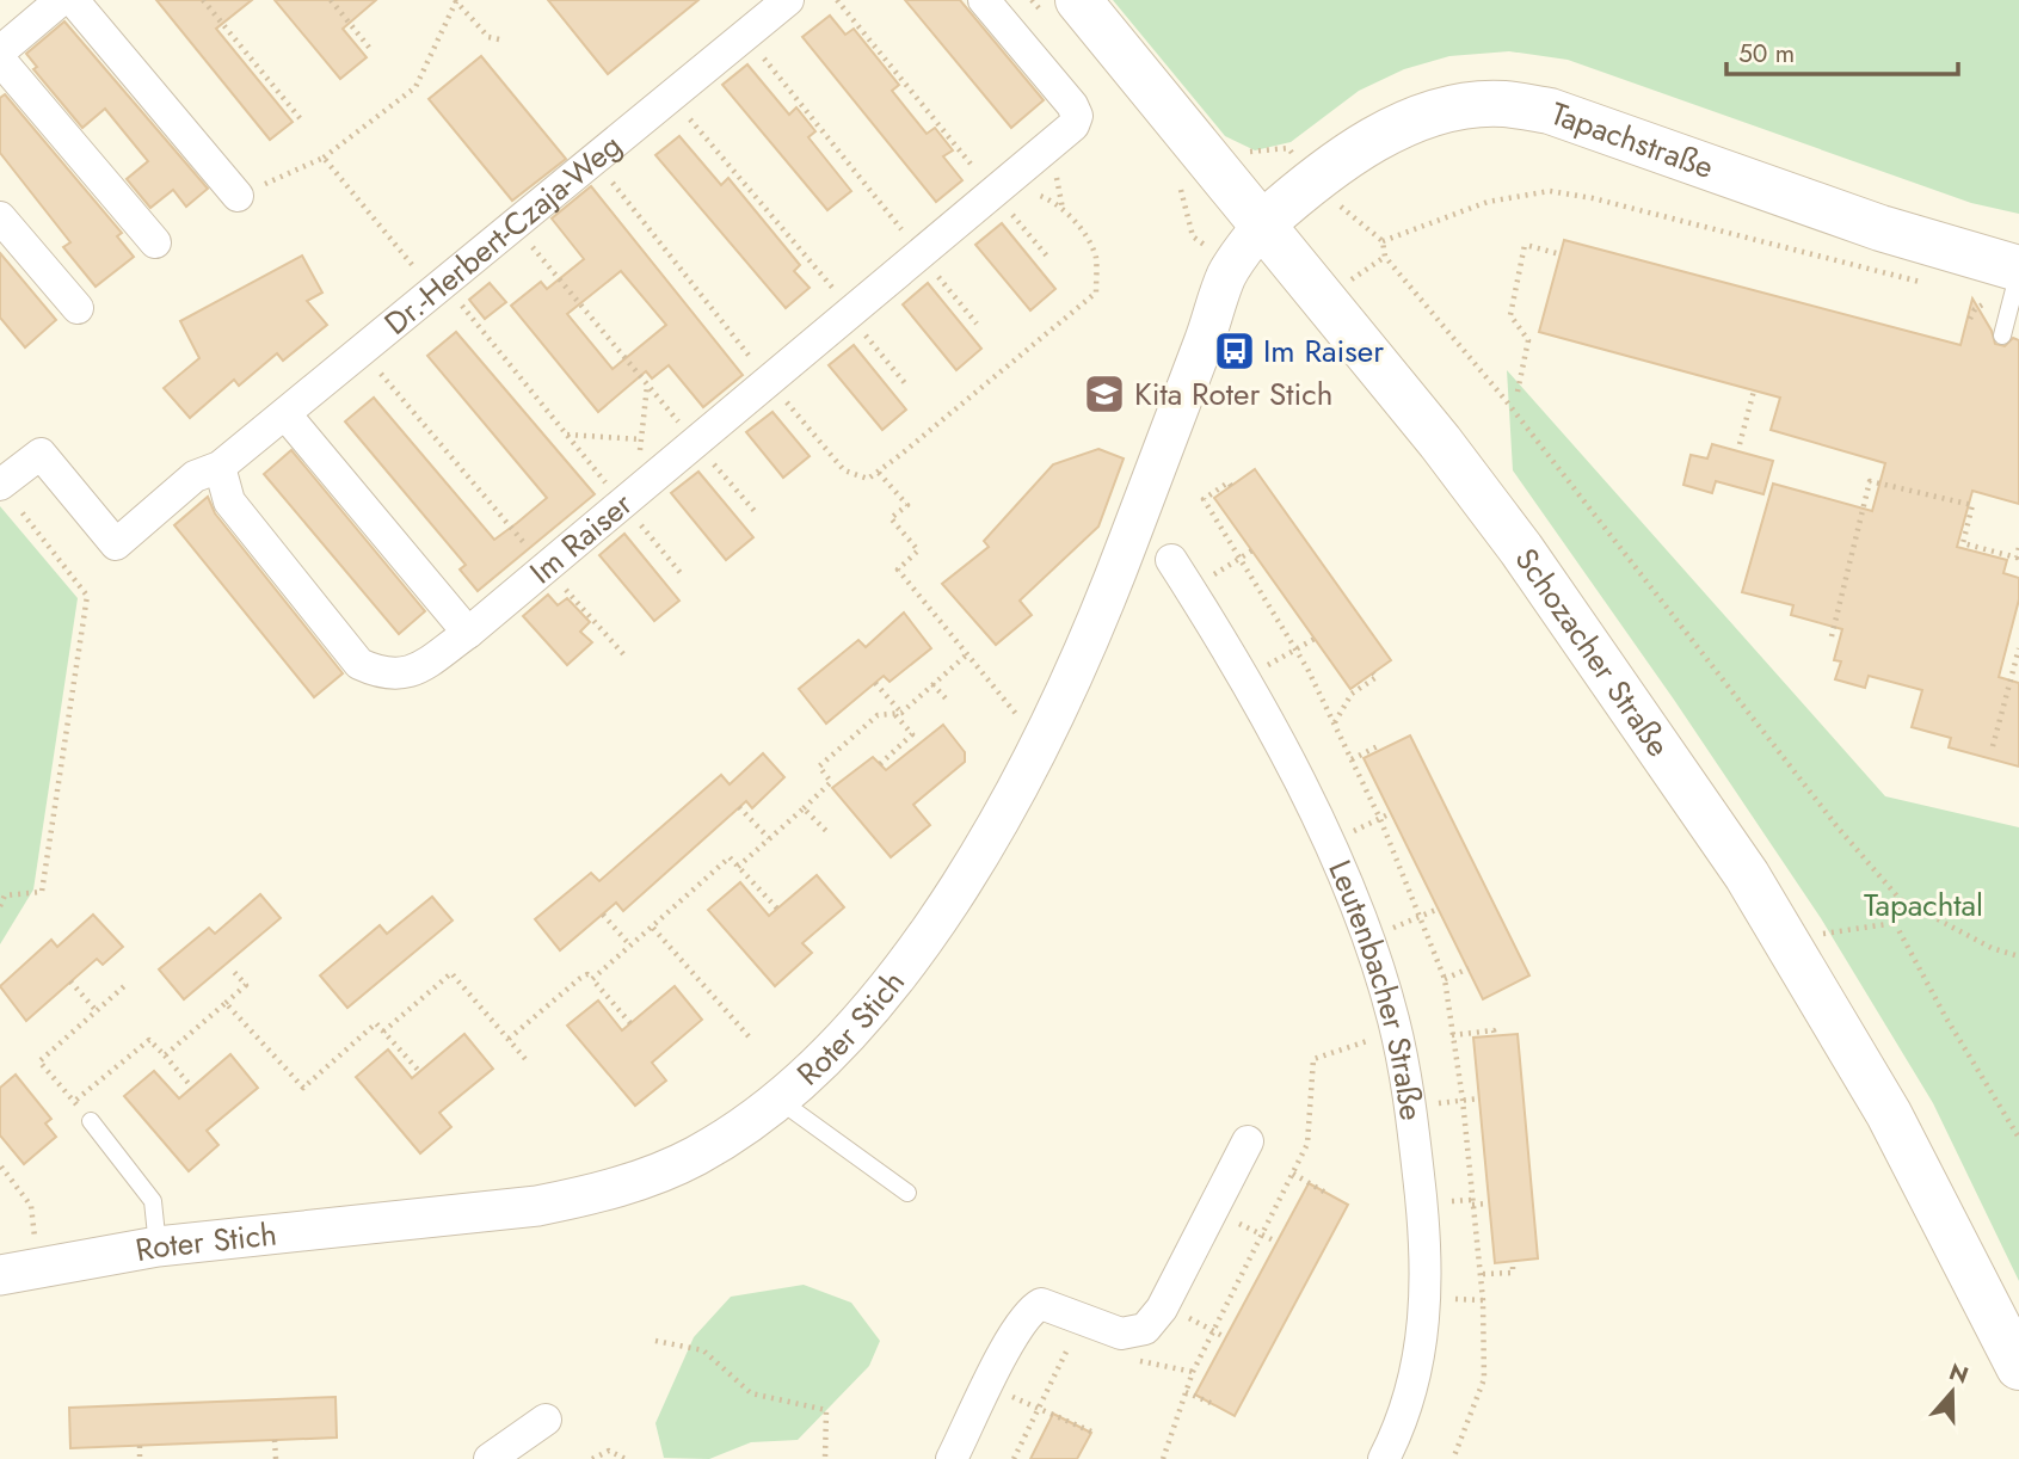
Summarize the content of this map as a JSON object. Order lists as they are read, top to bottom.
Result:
{
  "streets": {
    "main road": ["Tapachstraße", "Schozacher Straße"],
    "street": [
      "Dr.-Herbert-Czaja-Weg",
      "Im Raiser",
      "Leutenbacher Straße",
      "Roter Stich"
    ]
  },
  "crossings": [
    ["Tapachstraße", "Schozacher Straße"],
    ["Tapachstraße", "Roter Stich"],
    ["Dr.-Herbert-Czaja-Weg", "Im Raiser"],
    ["Schozacher Straße", "Roter Stich"]
  ],
  "parks": ["Tapachtal"],
  "places": {
    "bus stop": ["Im Raiser"],
    "school or university": ["Kita Roter Stich"]
  },
  "scale_bar": "50 m",
  "north": "top"
}
